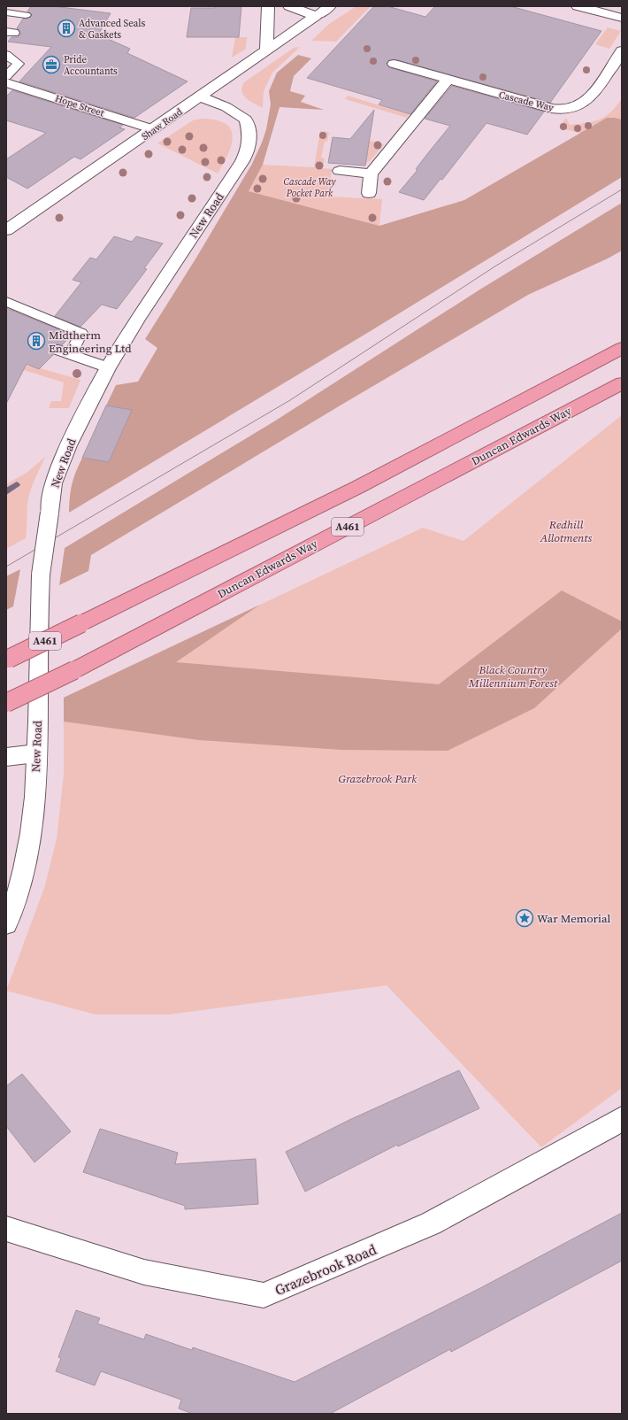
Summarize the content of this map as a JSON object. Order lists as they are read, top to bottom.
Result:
{
  "streets": {
    "highway": ["Duncan Edwards Way", "A461"],
    "street": [
      "Cascade Way",
      "Hope Street",
      "Shaw Road",
      "New Road",
      "Grazebrook Road"
    ]
  },
  "crossings": [
    ["Hope Street", "Shaw Road"],
    ["Shaw Road", "New Road"]
  ],
  "parks": [
    "Cascade Way Pocket Park",
    "Redhill Allotments",
    "Black Country Millennium Forest",
    "Grazebrook Park"
  ],
  "places": {
    "building": ["Advanced Seals & Gaskets", "Midtherm Engineering Ltd"],
    "office": ["Pride Accountants"],
    "place": ["War Memorial"]
  }
}
